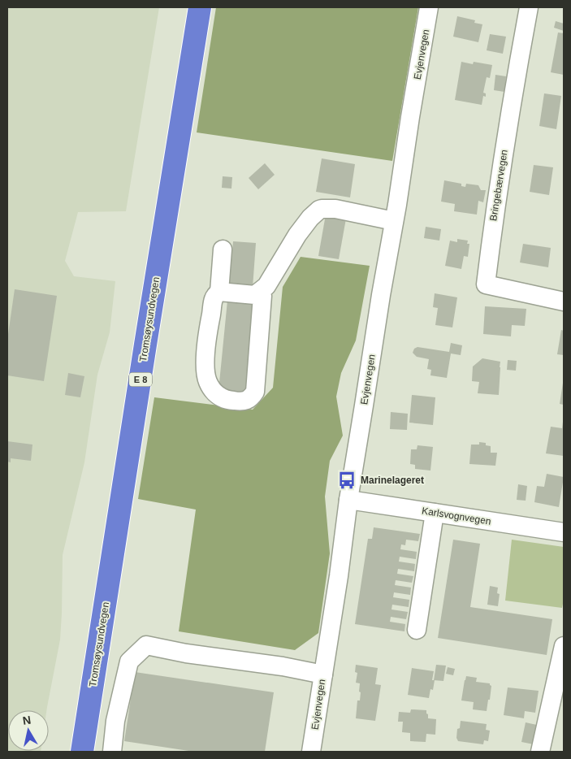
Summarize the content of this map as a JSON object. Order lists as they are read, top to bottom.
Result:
{
  "streets": {
    "highway": ["Tromsøysundvegen", "E 8"],
    "street": ["Evjenvegen", "Bringebærvegen", "Karlsvognvegen"]
  },
  "crossings": [
    ["Evjenvegen", "Karlsvognvegen"]
  ],
  "places": {
    "bus stop": ["Marinelageret"]
  },
  "north": "top"
}
